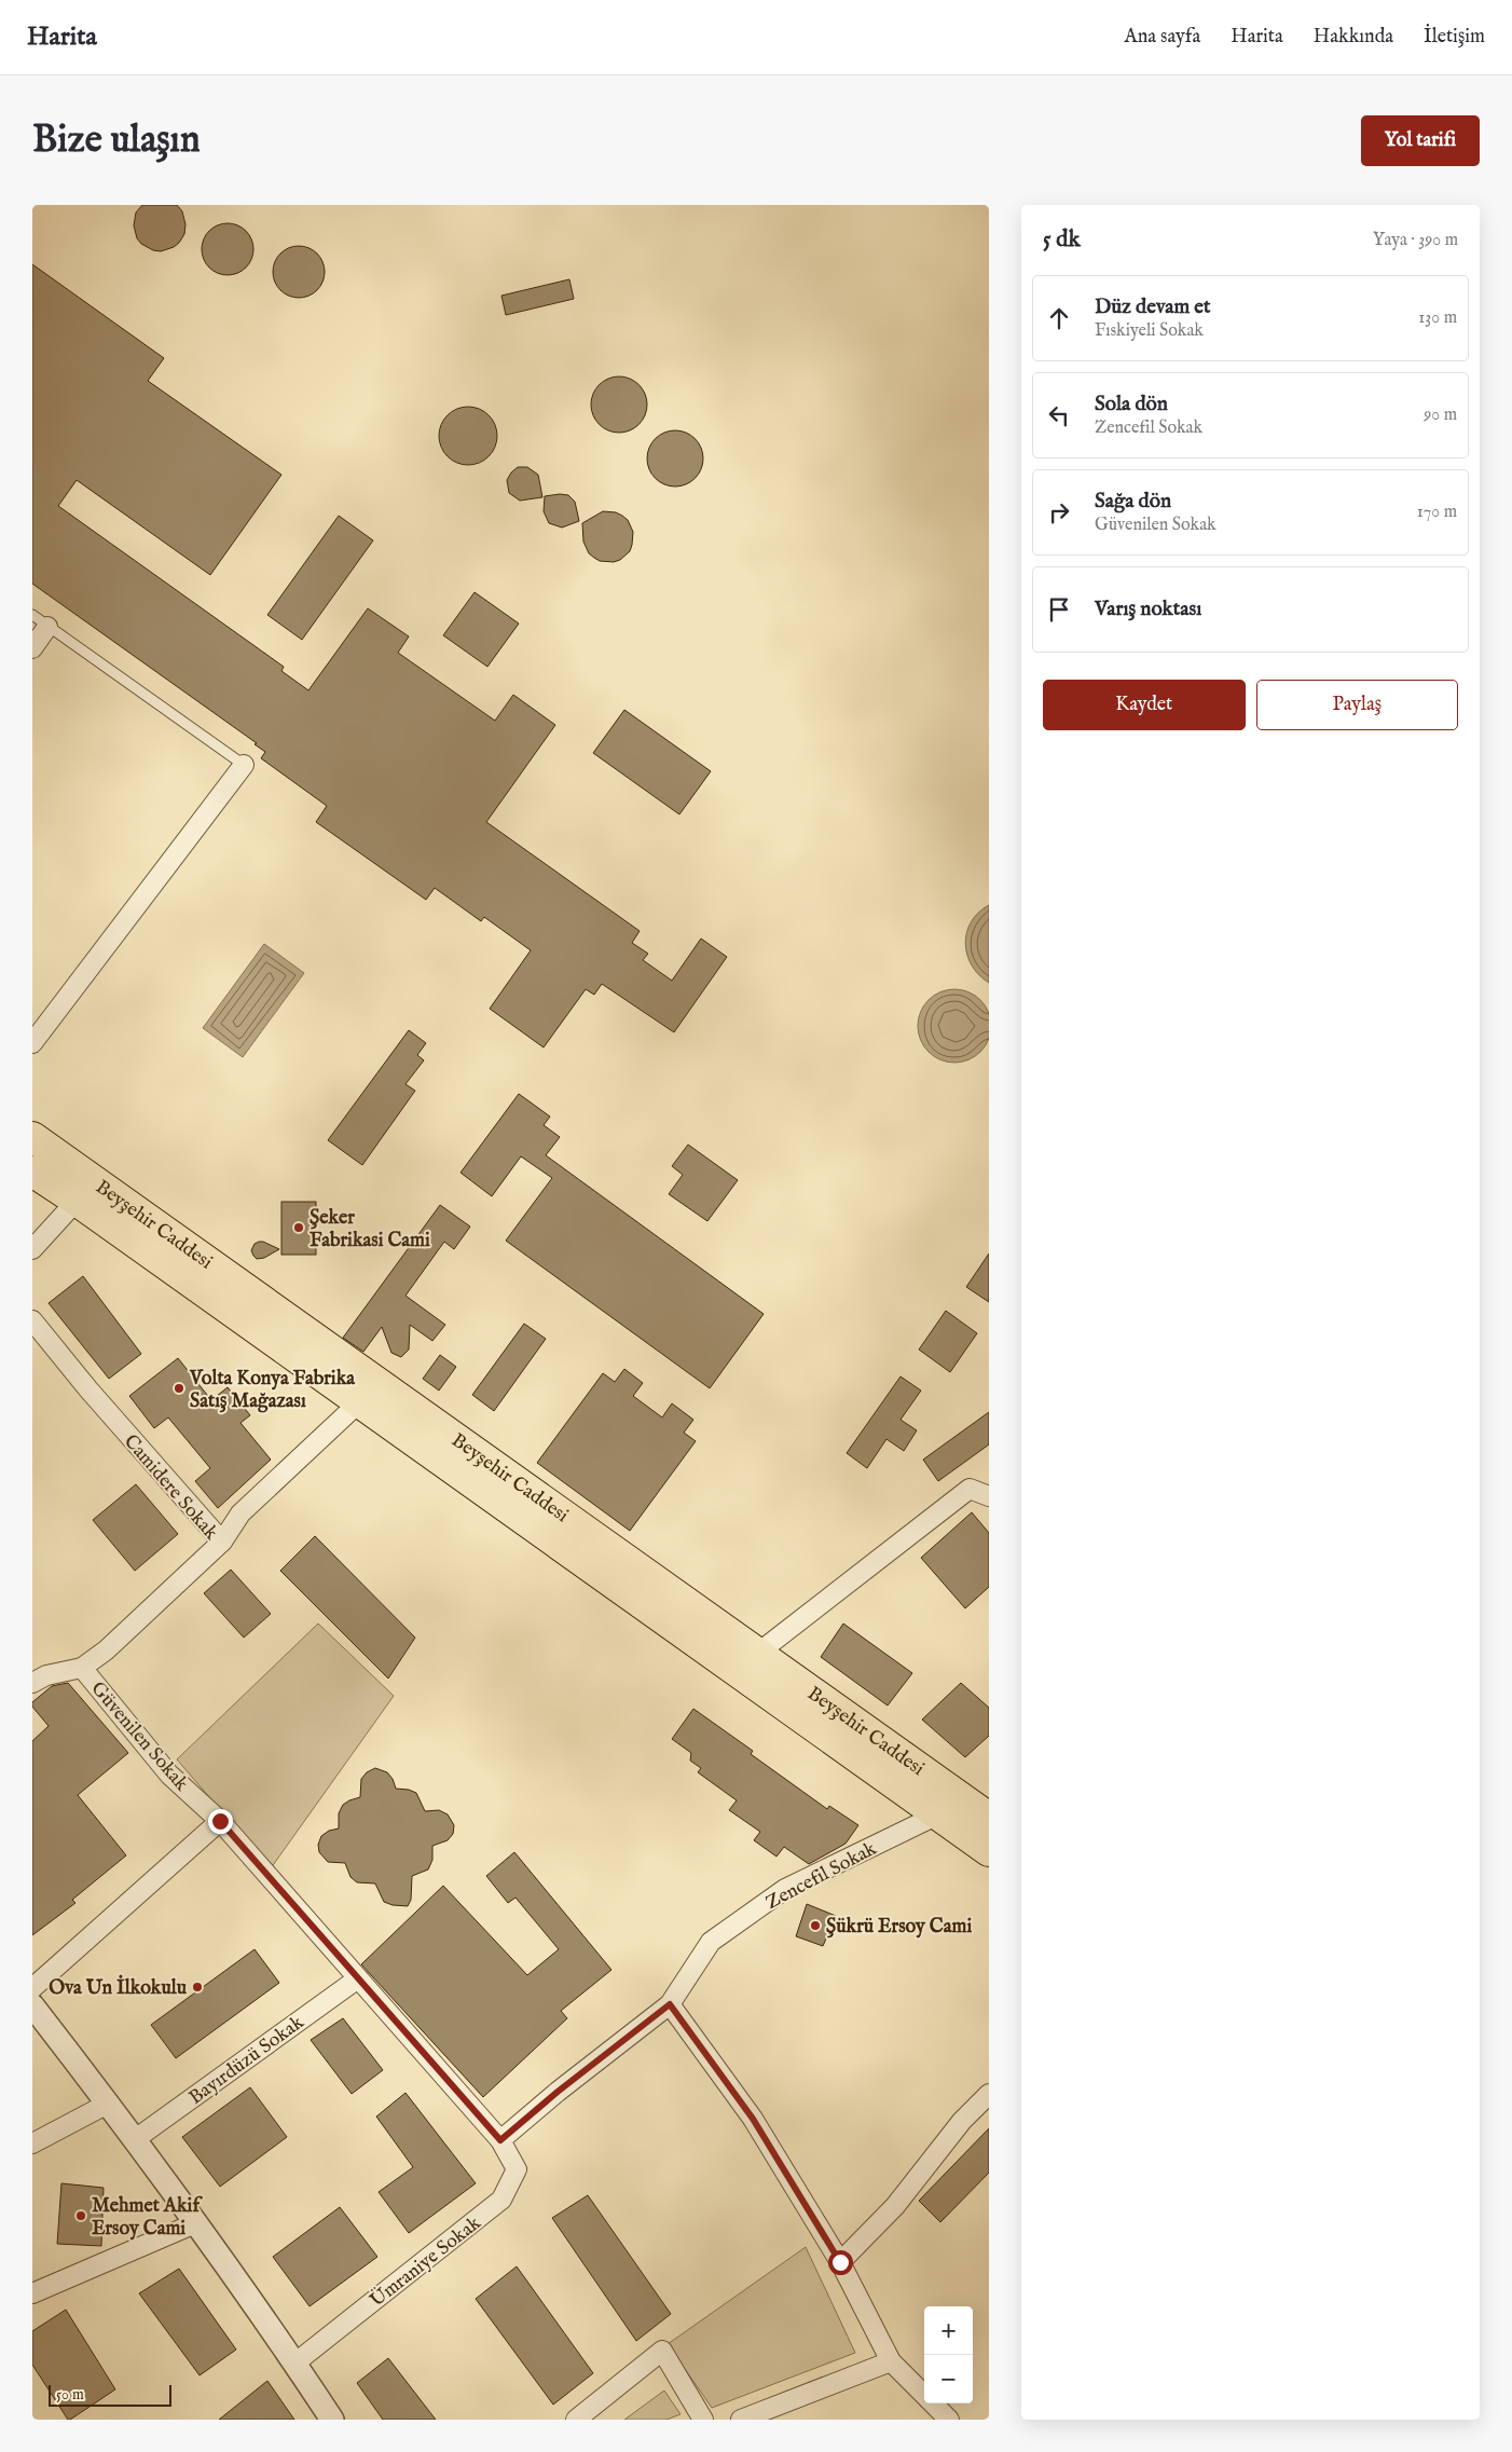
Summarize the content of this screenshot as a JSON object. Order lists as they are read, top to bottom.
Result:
{
  "streets": {
    "main road": ["Beyşehir Caddesi"],
    "street": [
      "Camidere Sokak",
      "Güvenilen Sokak",
      "Zencefil Sokak",
      "Bayırdüzü Sokak",
      "Ümraniye Sokak"
    ]
  },
  "crossings": [
    ["Beyşehir Caddesi", "Zencefil Sokak"],
    ["Camidere Sokak", "Güvenilen Sokak"],
    ["Güvenilen Sokak", "Zencefil Sokak"],
    ["Güvenilen Sokak", "Bayırdüzü Sokak"],
    ["Güvenilen Sokak", "Ümraniye Sokak"],
    ["Zencefil Sokak", "Ümraniye Sokak"]
  ],
  "places": [
    "Şeker Fabrikasi Cami",
    "Volta Konya Fabrika Satış Mağazası",
    "Şükrü Ersoy Cami",
    "Ova Un İlkokulu",
    "Mehmet Akif Ersoy Cami"
  ],
  "scale_bar": "50 m",
  "page": {
    "header": "Harita",
    "nav": [
      "Ana sayfa",
      "Harita",
      "Hakkında",
      "İletişim"
    ],
    "buttons": [
      "Yol tarifi",
      ["Kaydet", "Paylaş"]
    ],
    "title": "Bize ulaşın",
    "heading": ["5 dk", "Yaya · 390 m"],
    "list": [
      ["Düz devam et", "Fıskiyeli Sokak", "130 m"],
      ["Sola dön", "Zencefil Sokak", "90 m"],
      ["Sağa dön", "Güvenilen Sokak", "170 m"],
      "Varış noktası"
    ],
    "map_buttons": ["+", "−"],
    "scale": "50 m"
  }
}
